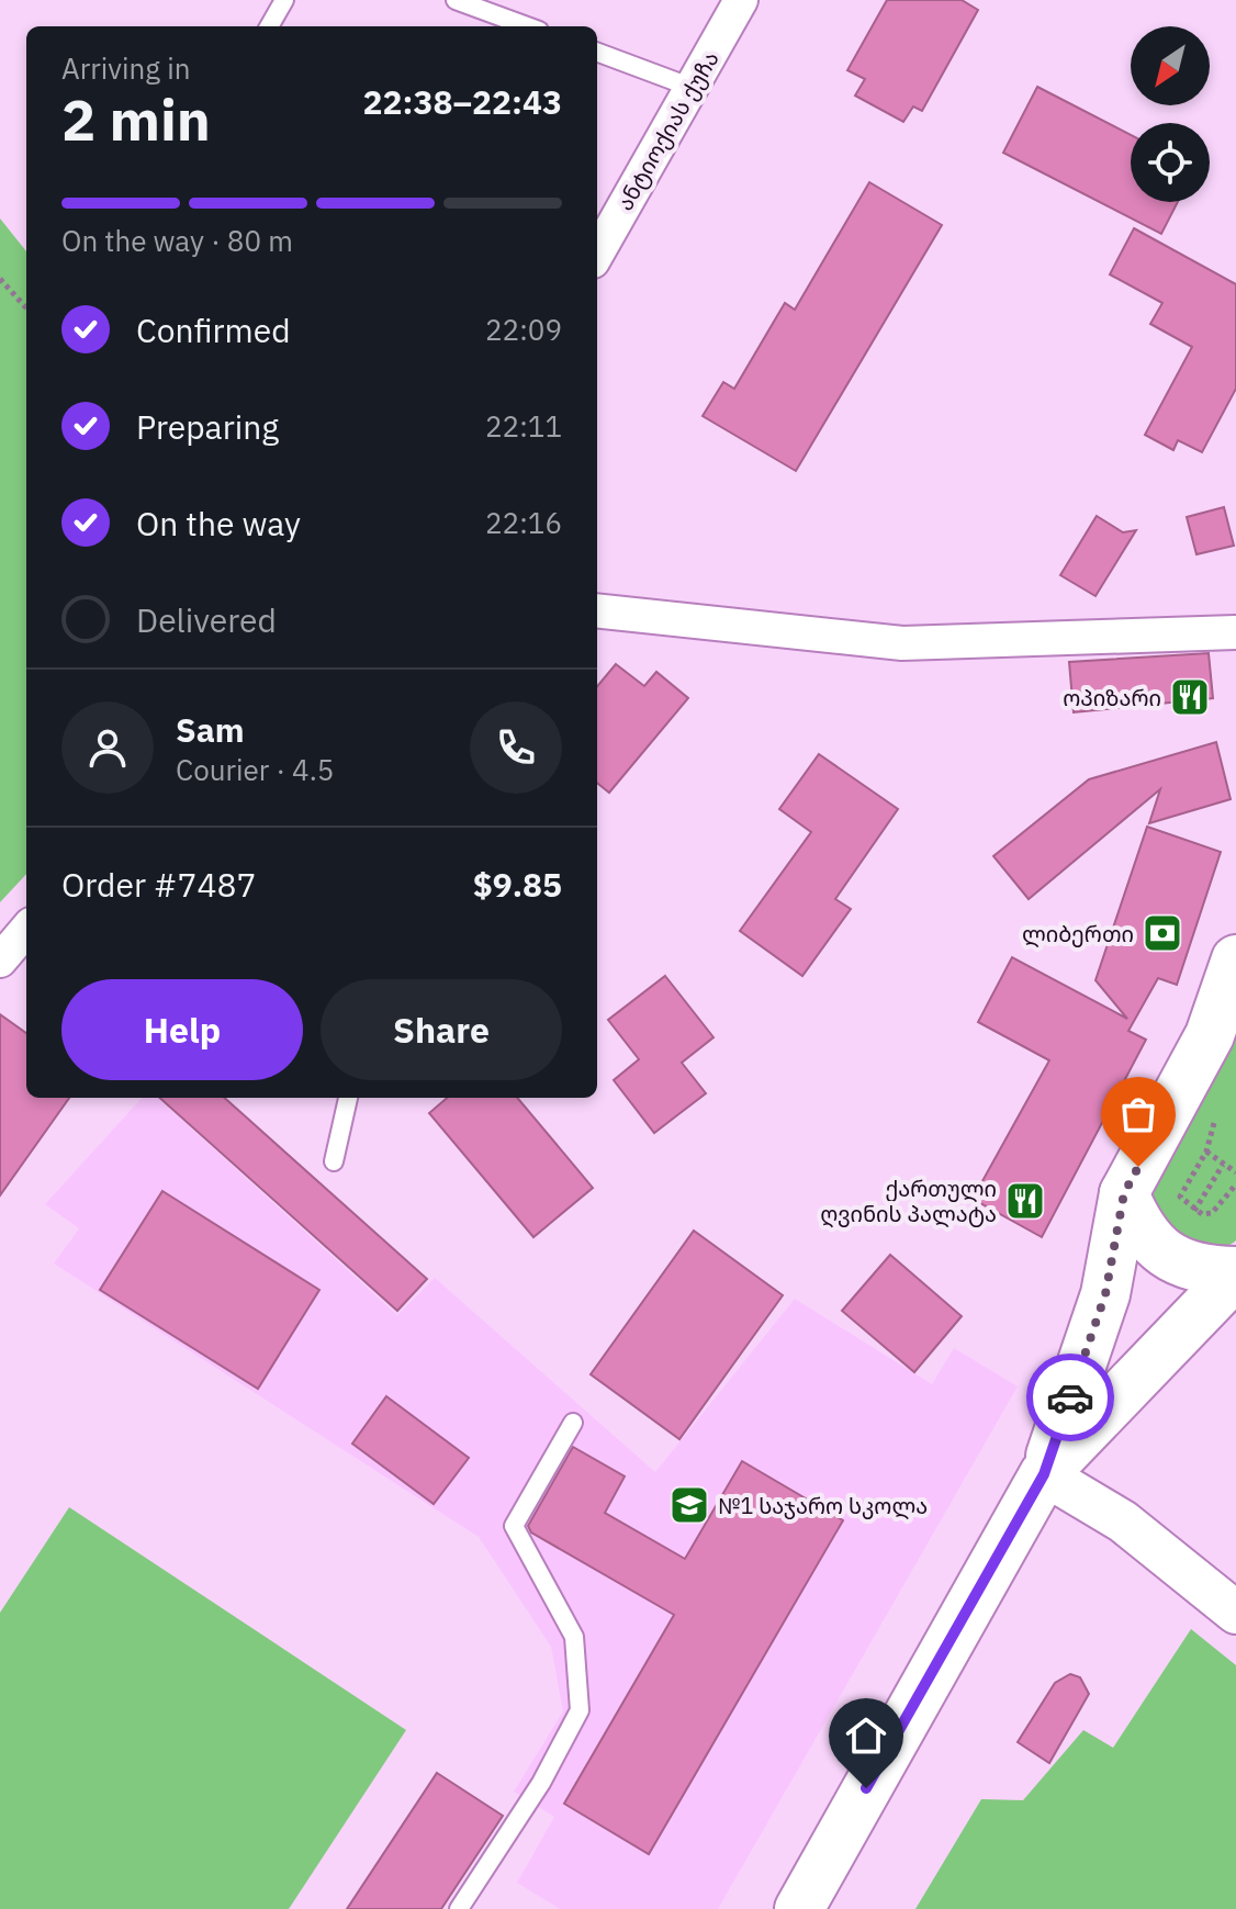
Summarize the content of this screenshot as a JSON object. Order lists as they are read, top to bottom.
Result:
{
  "streets": {
    "street": ["ანტიოქიას ქუჩა"]
  },
  "places": {
    "restaurant": ["ოპიზარი", "ქართული ღვინის პალატა"],
    "bank": ["ლიბერთი"],
    "school or university": ["№1 საჯარო სკოლა"]
  },
  "north": "bottom left",
  "page": {
    "heading": ["2 min", "Arriving in", "22:38–22:43"],
    "panel": [
      "Sam",
      "Courier · 4.5",
      "Order #7487",
      "$9.85"
    ],
    "bar": "On the way · 80 m",
    "list": [
      ["Confirmed", "22:09"],
      ["Preparing", "22:11"],
      ["On the way", "22:16"],
      "Delivered"
    ],
    "buttons": ["Help", "Share"]
  }
}
